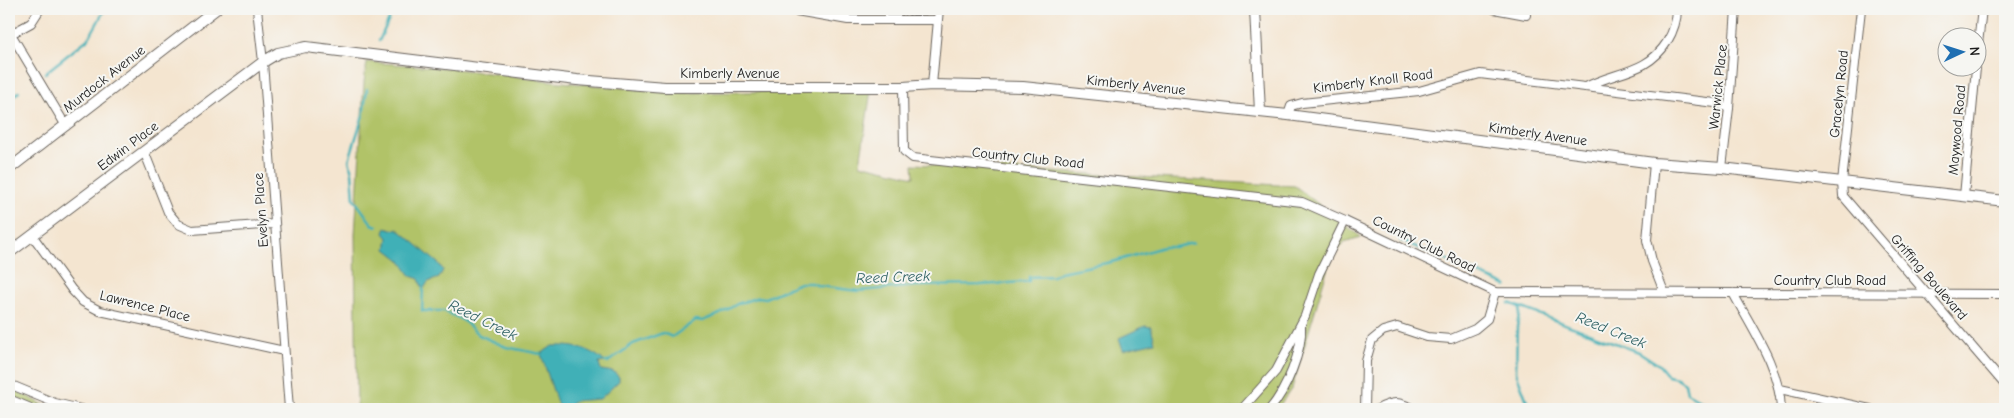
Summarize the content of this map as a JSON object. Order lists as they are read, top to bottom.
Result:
{
  "streets": {
    "street": [
      "Kimberly Avenue",
      "Murdock Avenue",
      "Kimberly Knoll Road",
      "Warwick Place",
      "Gracelyn Road",
      "Maywood Road",
      "Edwin Place",
      "Country Club Road",
      "Evelyn Place",
      "Griffing Boulevard",
      "Lawrence Place"
    ]
  },
  "crossings": [
    ["Kimberly Avenue", "Kimberly Knoll Road"],
    ["Kimberly Avenue", "Warwick Place"],
    ["Kimberly Avenue", "Gracelyn Road"],
    ["Kimberly Avenue", "Maywood Road"],
    ["Kimberly Avenue", "Edwin Place"],
    ["Kimberly Avenue", "Country Club Road"],
    ["Kimberly Avenue", "Evelyn Place"],
    ["Kimberly Avenue", "Griffing Boulevard"],
    ["Kimberly Knoll Road", "Warwick Place"],
    ["Gracelyn Road", "Griffing Boulevard"],
    ["Edwin Place", "Evelyn Place"],
    ["Edwin Place", "Lawrence Place"],
    ["Country Club Road", "Griffing Boulevard"],
    ["Evelyn Place", "Lawrence Place"]
  ],
  "water": ["Reed Creek"],
  "north": "right"
}
